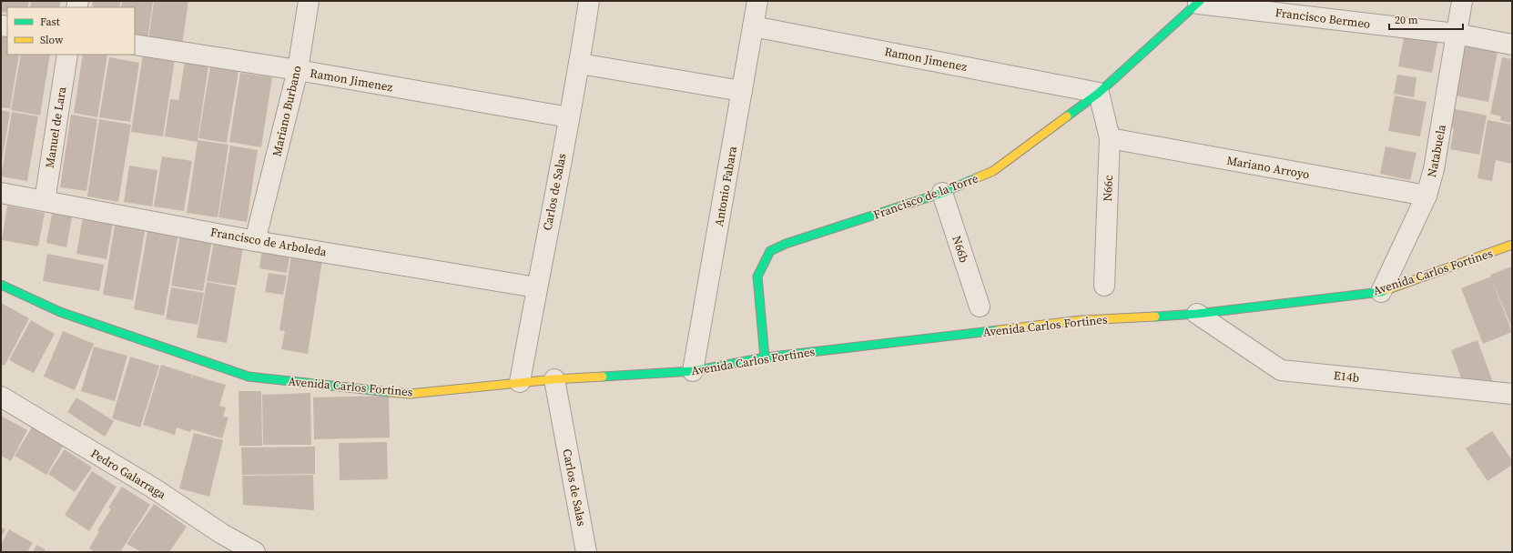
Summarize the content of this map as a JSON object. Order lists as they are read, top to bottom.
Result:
{
  "streets": {
    "street": [
      "Francisco Bermeo",
      "Ramon Jimenez",
      "Mariano Burbano",
      "Manuel de Lara",
      "Natabuela",
      "Mariano Arroyo",
      "Antonio Fabara",
      "N66c",
      "Carlos de Salas",
      "Francisco de la Torre",
      "Francisco de Arboleda",
      "N66b",
      "Avenida Carlos Fortines",
      "E14b",
      "Pedro Galarraga"
    ]
  },
  "crossings": [
    ["Francisco Bermeo", "Natabuela"],
    ["Francisco Bermeo", "Francisco de la Torre"],
    ["Ramon Jimenez", "Mariano Burbano"],
    ["Ramon Jimenez", "Antonio Fabara"],
    ["Ramon Jimenez", "N66c"],
    ["Ramon Jimenez", "Carlos de Salas"],
    ["Ramon Jimenez", "Francisco de la Torre"],
    ["Mariano Burbano", "Francisco de Arboleda"],
    ["Manuel de Lara", "Francisco de Arboleda"],
    ["Natabuela", "Mariano Arroyo"],
    ["Natabuela", "Avenida Carlos Fortines"],
    ["Mariano Arroyo", "N66c"],
    ["Antonio Fabara", "Avenida Carlos Fortines"],
    ["N66c", "Francisco de la Torre"],
    ["Carlos de Salas", "Francisco de Arboleda"],
    ["Carlos de Salas", "Avenida Carlos Fortines"],
    ["Francisco de la Torre", "N66b"],
    ["Francisco de la Torre", "Avenida Carlos Fortines"],
    ["Avenida Carlos Fortines", "E14b"]
  ],
  "legend": ["Fast", "Slow"],
  "scale_bar": "20 m"
}
